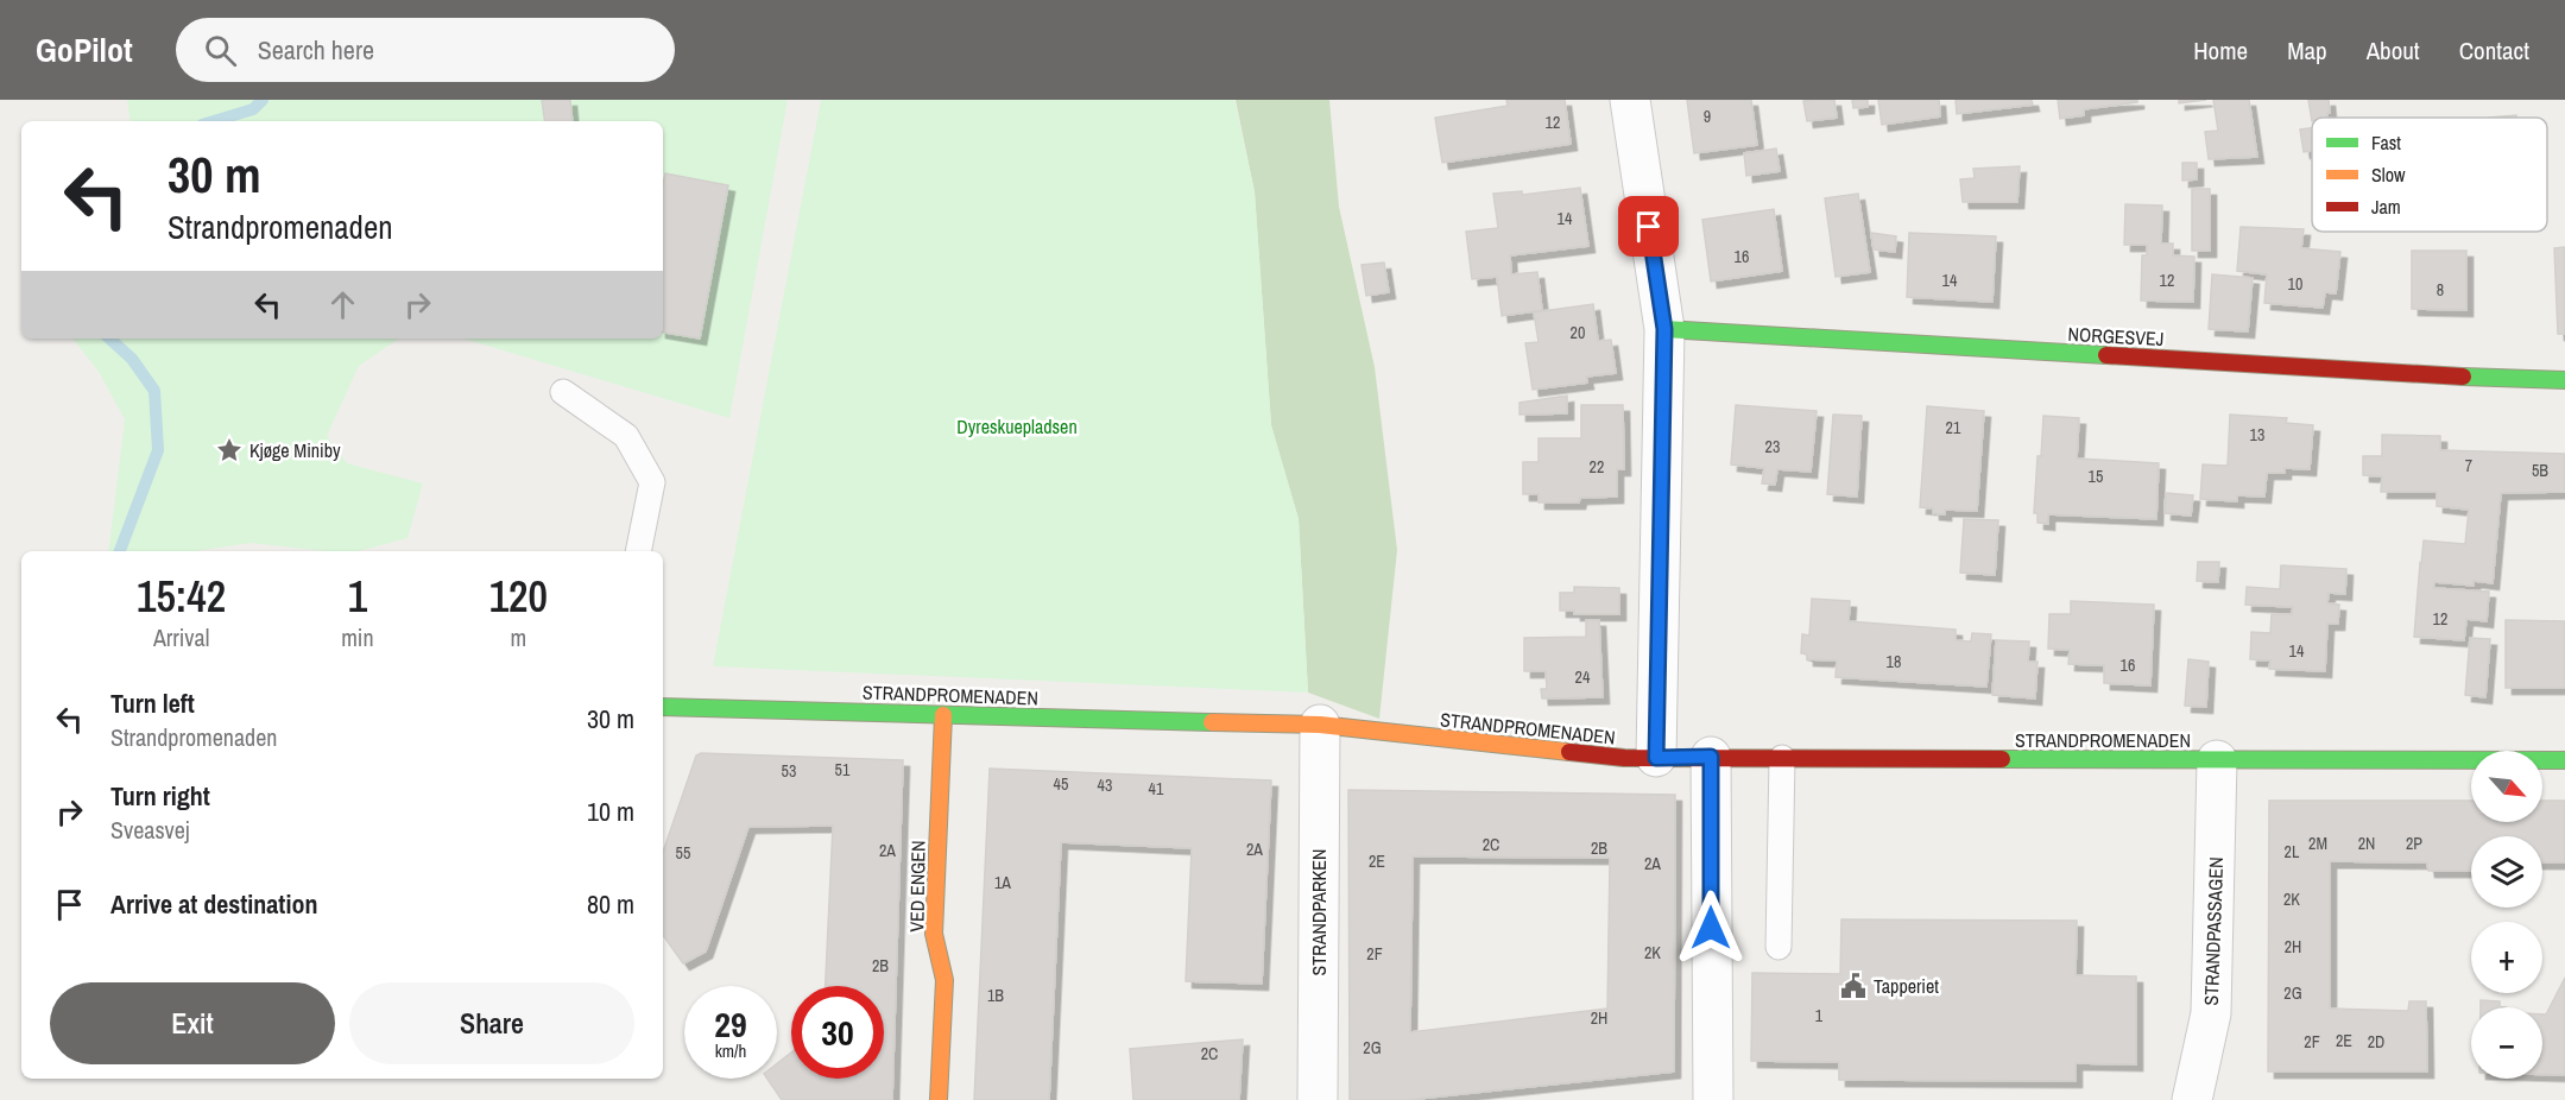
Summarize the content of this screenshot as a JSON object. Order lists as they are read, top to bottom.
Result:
{
  "streets": {
    "street": [
      "NORGESVEJ",
      "STRANDPROMENADEN",
      "VED ENGEN",
      "STRANDPARKEN",
      "STRANDPASSAGEN"
    ]
  },
  "crossings": [
    ["STRANDPROMENADEN", "VED ENGEN"],
    ["STRANDPROMENADEN", "STRANDPARKEN"],
    ["STRANDPROMENADEN", "STRANDPASSAGEN"]
  ],
  "parks": ["Dyreskuepladsen"],
  "places": {
    "place": ["Kjøge Miniby"],
    "public building": ["Tapperiet"]
  },
  "house_numbers": [
    "9",
    "12",
    "14",
    "16",
    "14",
    "12",
    "10",
    "8",
    "20",
    "21",
    "13",
    "23",
    "7",
    "22",
    "5B",
    "15",
    "12",
    "14",
    "18",
    "16",
    "24",
    "51",
    "53",
    "45",
    "43",
    "41",
    "2M",
    "2N",
    "2P",
    "2C",
    "2B",
    "2A",
    "2A",
    "2L",
    "55",
    "2E",
    "2A",
    "1A",
    "2K",
    "2H",
    "2K",
    "2F",
    "2B",
    "2G",
    "1B",
    "1",
    "2H",
    "2E",
    "2F",
    "2D",
    "2G",
    "2C"
  ],
  "legend": ["Fast", "Slow", "Jam"],
  "north": "bottom right",
  "page": {
    "header": "GoPilot",
    "search": "Search here",
    "nav": [
      "Home",
      "Map",
      "About",
      "Contact"
    ],
    "turn": ["30 m", "Strandpromenaden"],
    "eta": [
      "15:42",
      "Arrival",
      "1",
      "min",
      "120",
      "m"
    ],
    "list": [
      {
        "name": "Turn left",
        "note": "Strandpromenaden",
        "value": "30 m"
      },
      {
        "name": "Turn right",
        "note": "Sveasvej",
        "value": "10 m"
      },
      {
        "name": "Arrive at destination",
        "value": "80 m"
      }
    ],
    "map_buttons": ["+", "−"],
    "buttons": ["Exit", "Share"],
    "speed": "29 km/h",
    "limit": "30"
  }
}
